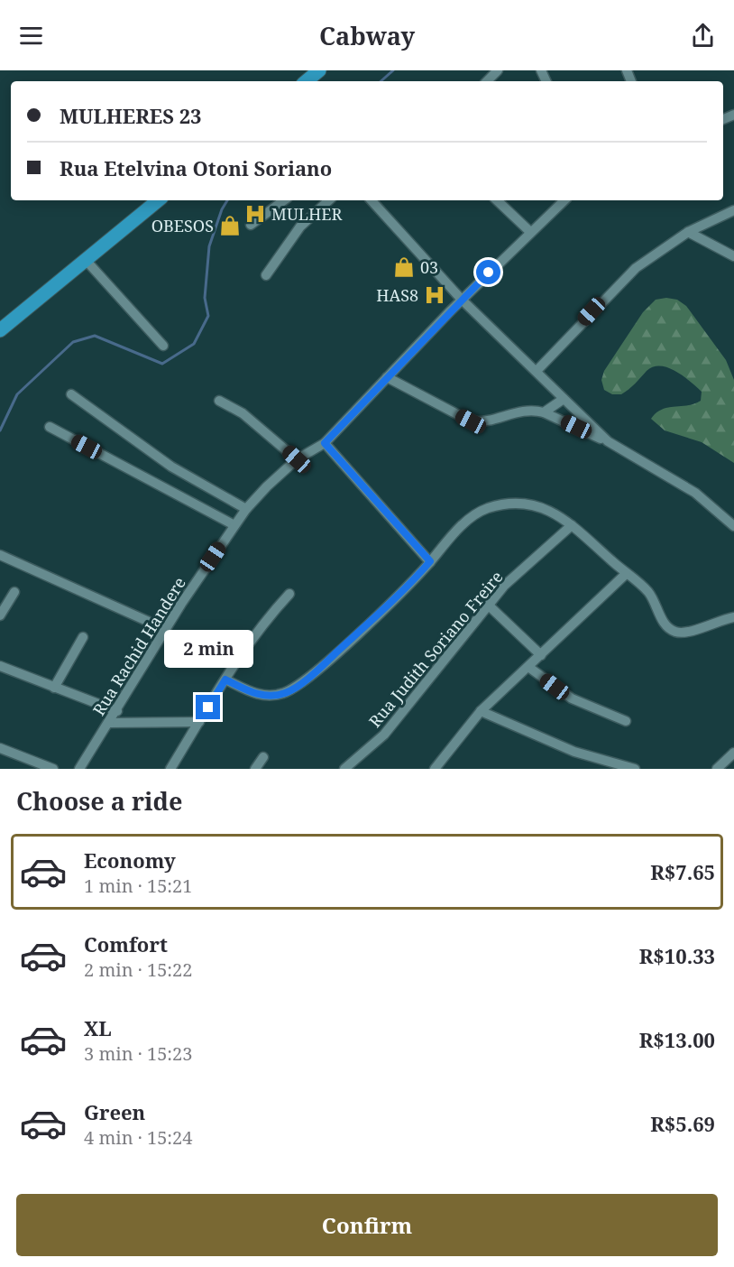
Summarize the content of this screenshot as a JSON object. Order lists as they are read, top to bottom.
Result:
{
  "streets": {
    "street": ["Rua Rachid Handere", "Rua Judith Soriano Freire"]
  },
  "places": {
    "hospital": ["MULHER", "HAS8"],
    "shop": ["OBESOS", "03"]
  },
  "page": {
    "header": "Cabway",
    "banner": ["MULHERES 23", "Rua Etelvina Otoni Soriano"],
    "bubble": "2 min",
    "heading": "Choose a ride",
    "list": [
      {
        "name": "Economy",
        "note": "1 min · 15:21",
        "value": "R$7.65"
      },
      {
        "name": "Comfort",
        "note": "2 min · 15:22",
        "value": "R$10.33"
      },
      {
        "name": "XL",
        "note": "3 min · 15:23",
        "value": "R$13.00"
      },
      {
        "name": "Green",
        "note": "4 min · 15:24",
        "value": "R$5.69"
      }
    ],
    "buttons": "Confirm"
  }
}
